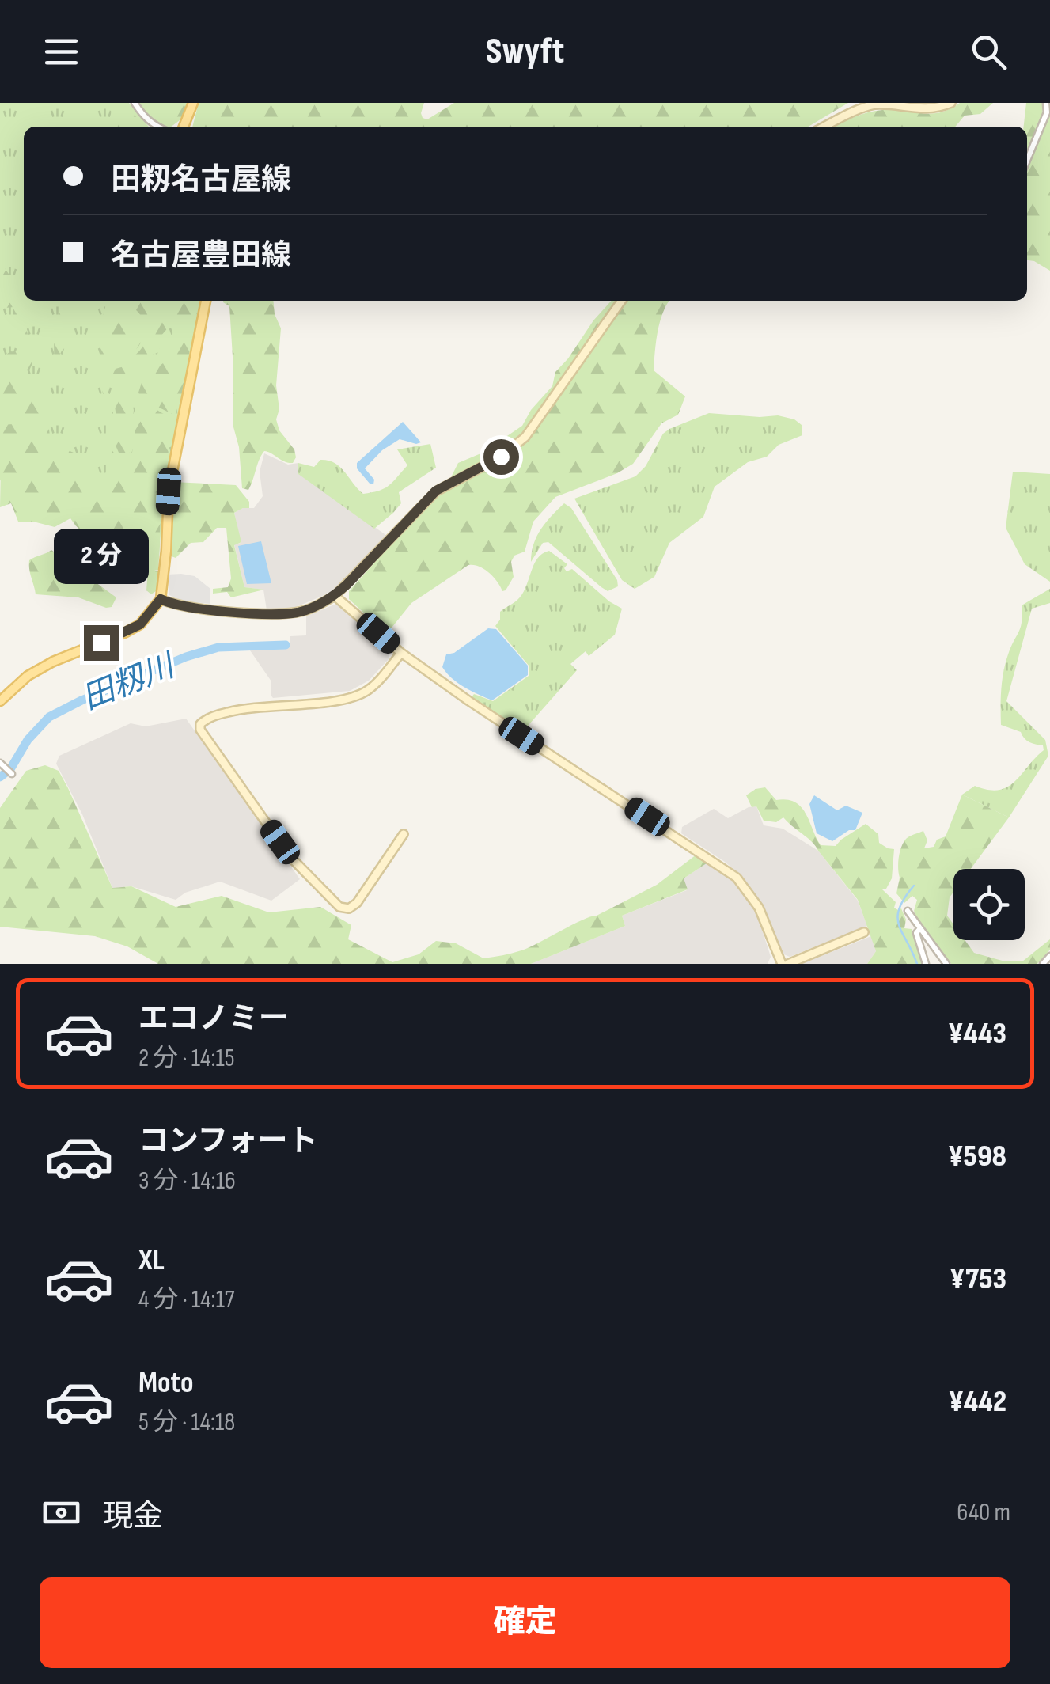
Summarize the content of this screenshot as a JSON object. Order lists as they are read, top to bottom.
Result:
{
  "water": ["田籾川"],
  "page": {
    "header": "Swyft",
    "banner": ["田籾名古屋線", "名古屋豊田線"],
    "bubble": "2 分",
    "list": [
      {
        "name": "エコノミー",
        "note": "2 分 · 14:15",
        "value": "¥443"
      },
      {
        "name": "コンフォート",
        "note": "3 分 · 14:16",
        "value": "¥598"
      },
      {
        "name": "XL",
        "note": "4 分 · 14:17",
        "value": "¥753"
      },
      {
        "name": "Moto",
        "note": "5 分 · 14:18",
        "value": "¥442"
      }
    ],
    "pay": ["現金", "640 m"],
    "buttons": "確定"
  }
}
